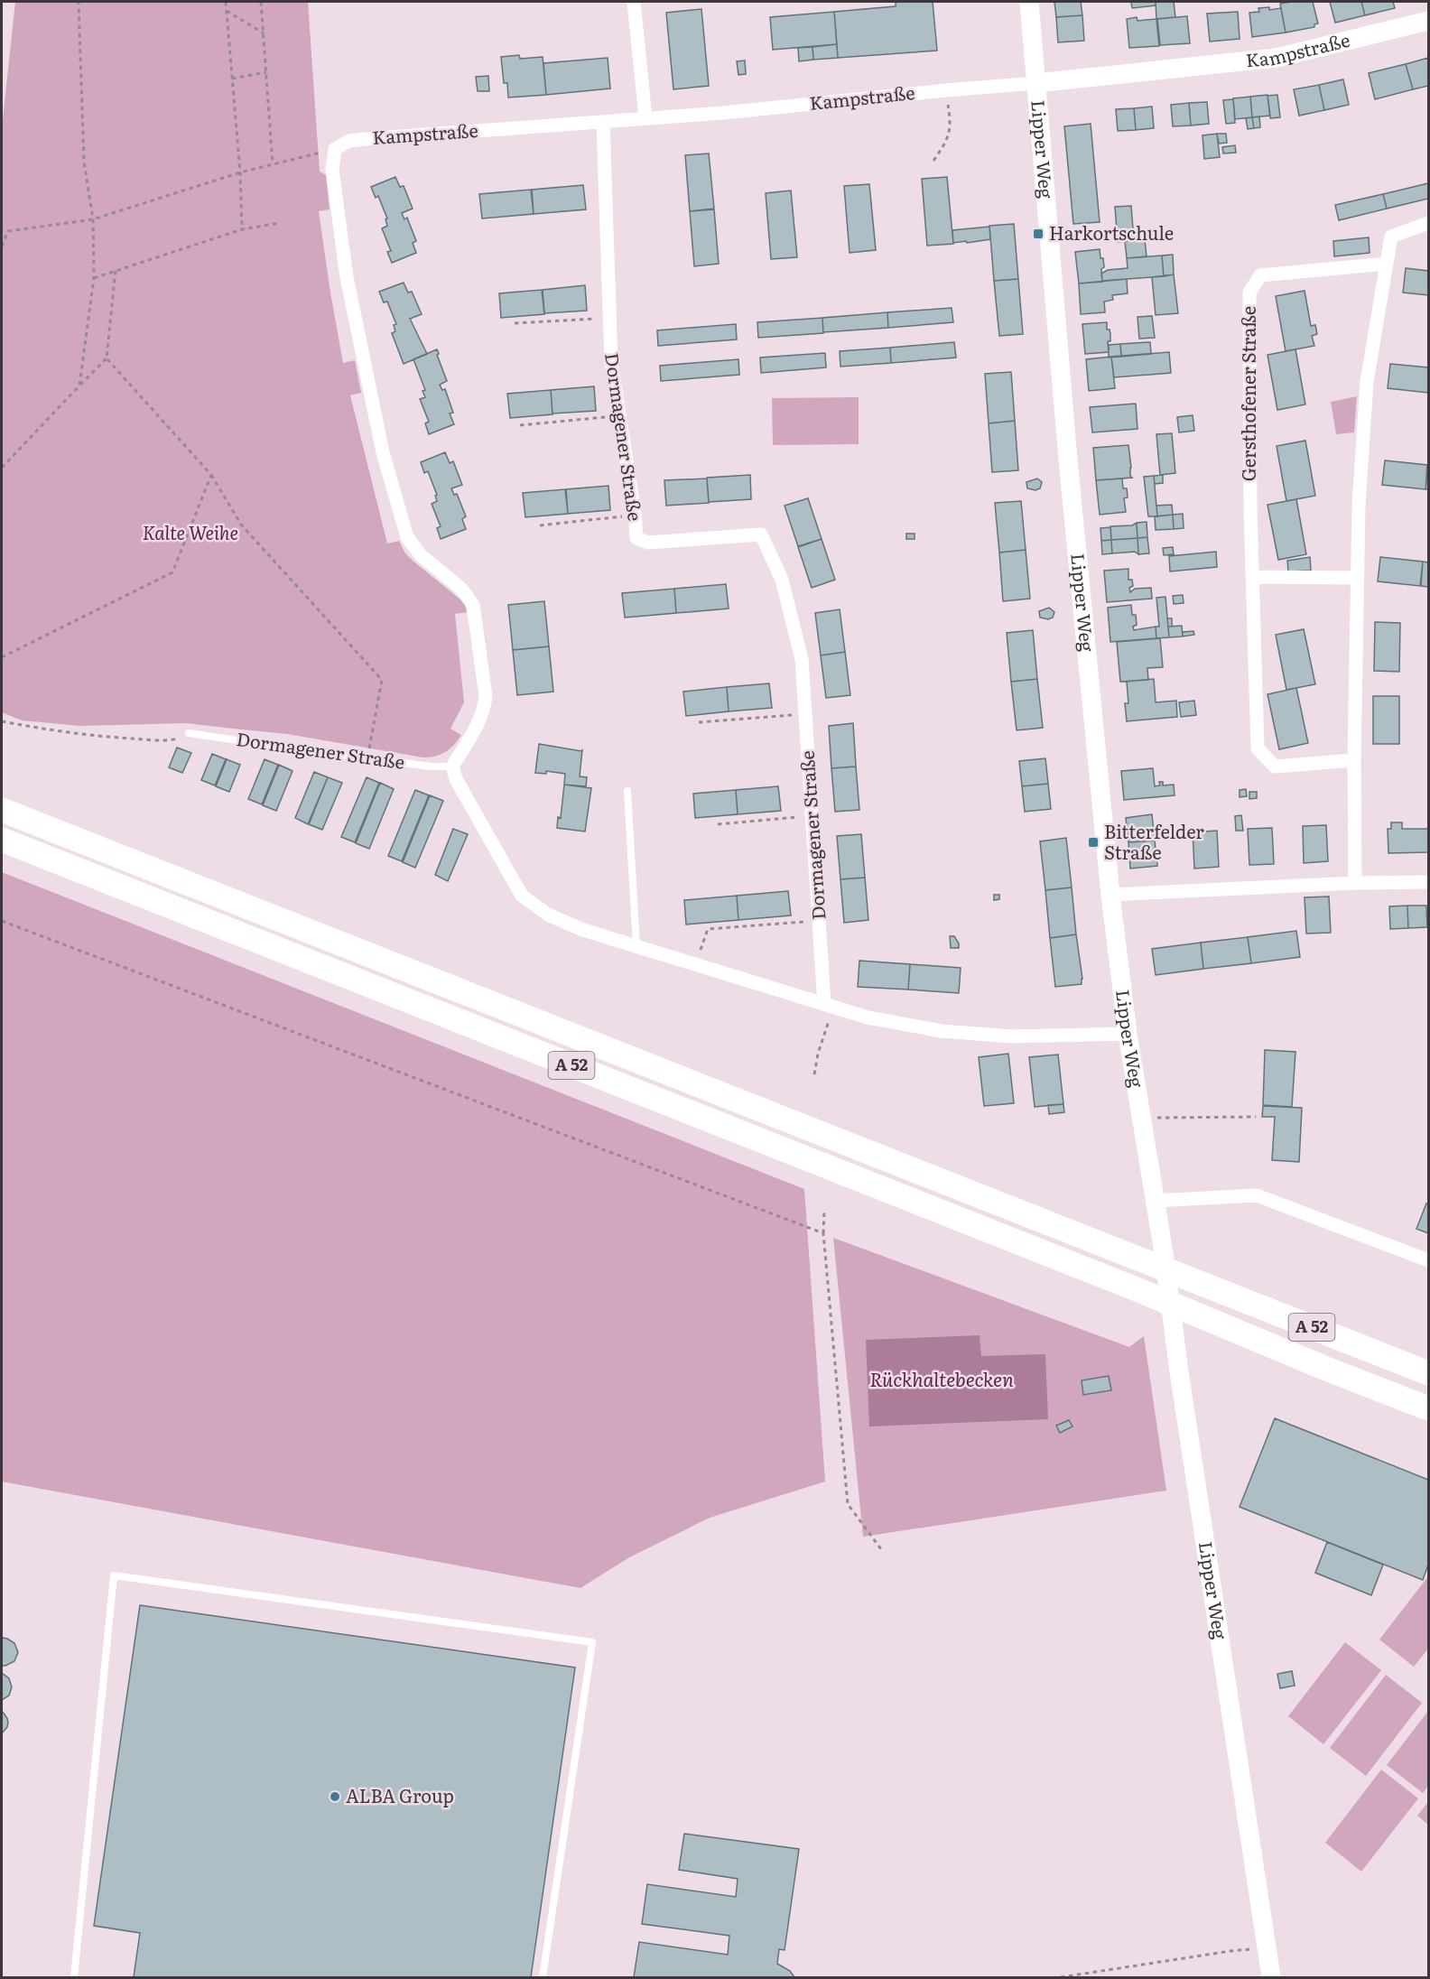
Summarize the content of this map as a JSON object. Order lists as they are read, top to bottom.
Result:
{
  "streets": {
    "highway": ["A 52"],
    "street": [
      "Kampstraße",
      "Lipper Weg",
      "Gersthofener Straße",
      "Dormagener Straße"
    ]
  },
  "crossings": [
    ["Kampstraße", "Lipper Weg"],
    ["Kampstraße", "Dormagener Straße"]
  ],
  "water": ["Rückhaltebecken"],
  "parks": ["Kalte Weihe"],
  "places": {
    "transit": ["Harkortschule", "Bitterfelder Straße"],
    "other": ["ALBA Group"]
  }
}
